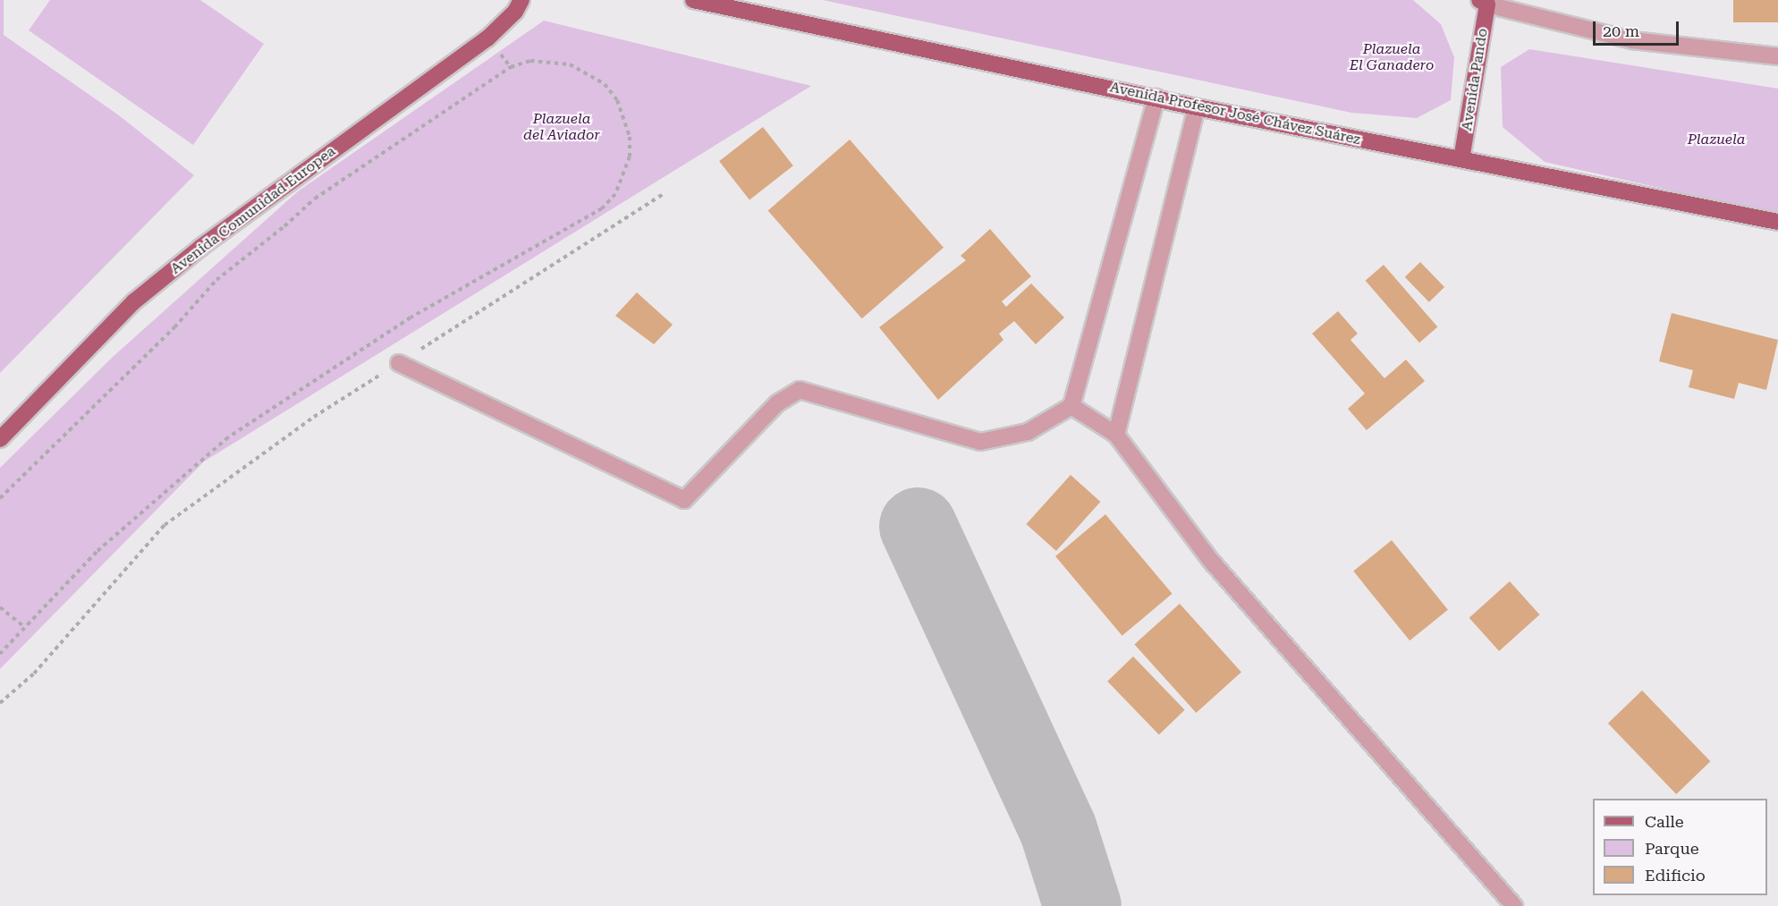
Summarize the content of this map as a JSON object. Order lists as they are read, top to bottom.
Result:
{
  "streets": {
    "main road": ["Avenida Pando", "Avenida Profesor José Chávez Suárez", "Avenida Comunidad Europea"]
  },
  "crossings": [
    ["Avenida Pando", "Avenida Profesor José Chávez Suárez"]
  ],
  "parks": ["Plazuela El Ganadero", "Plazuela del Aviador", "Plazuela"],
  "legend": ["Calle", "Parque", "Edificio"],
  "scale_bar": "20 m"
}
